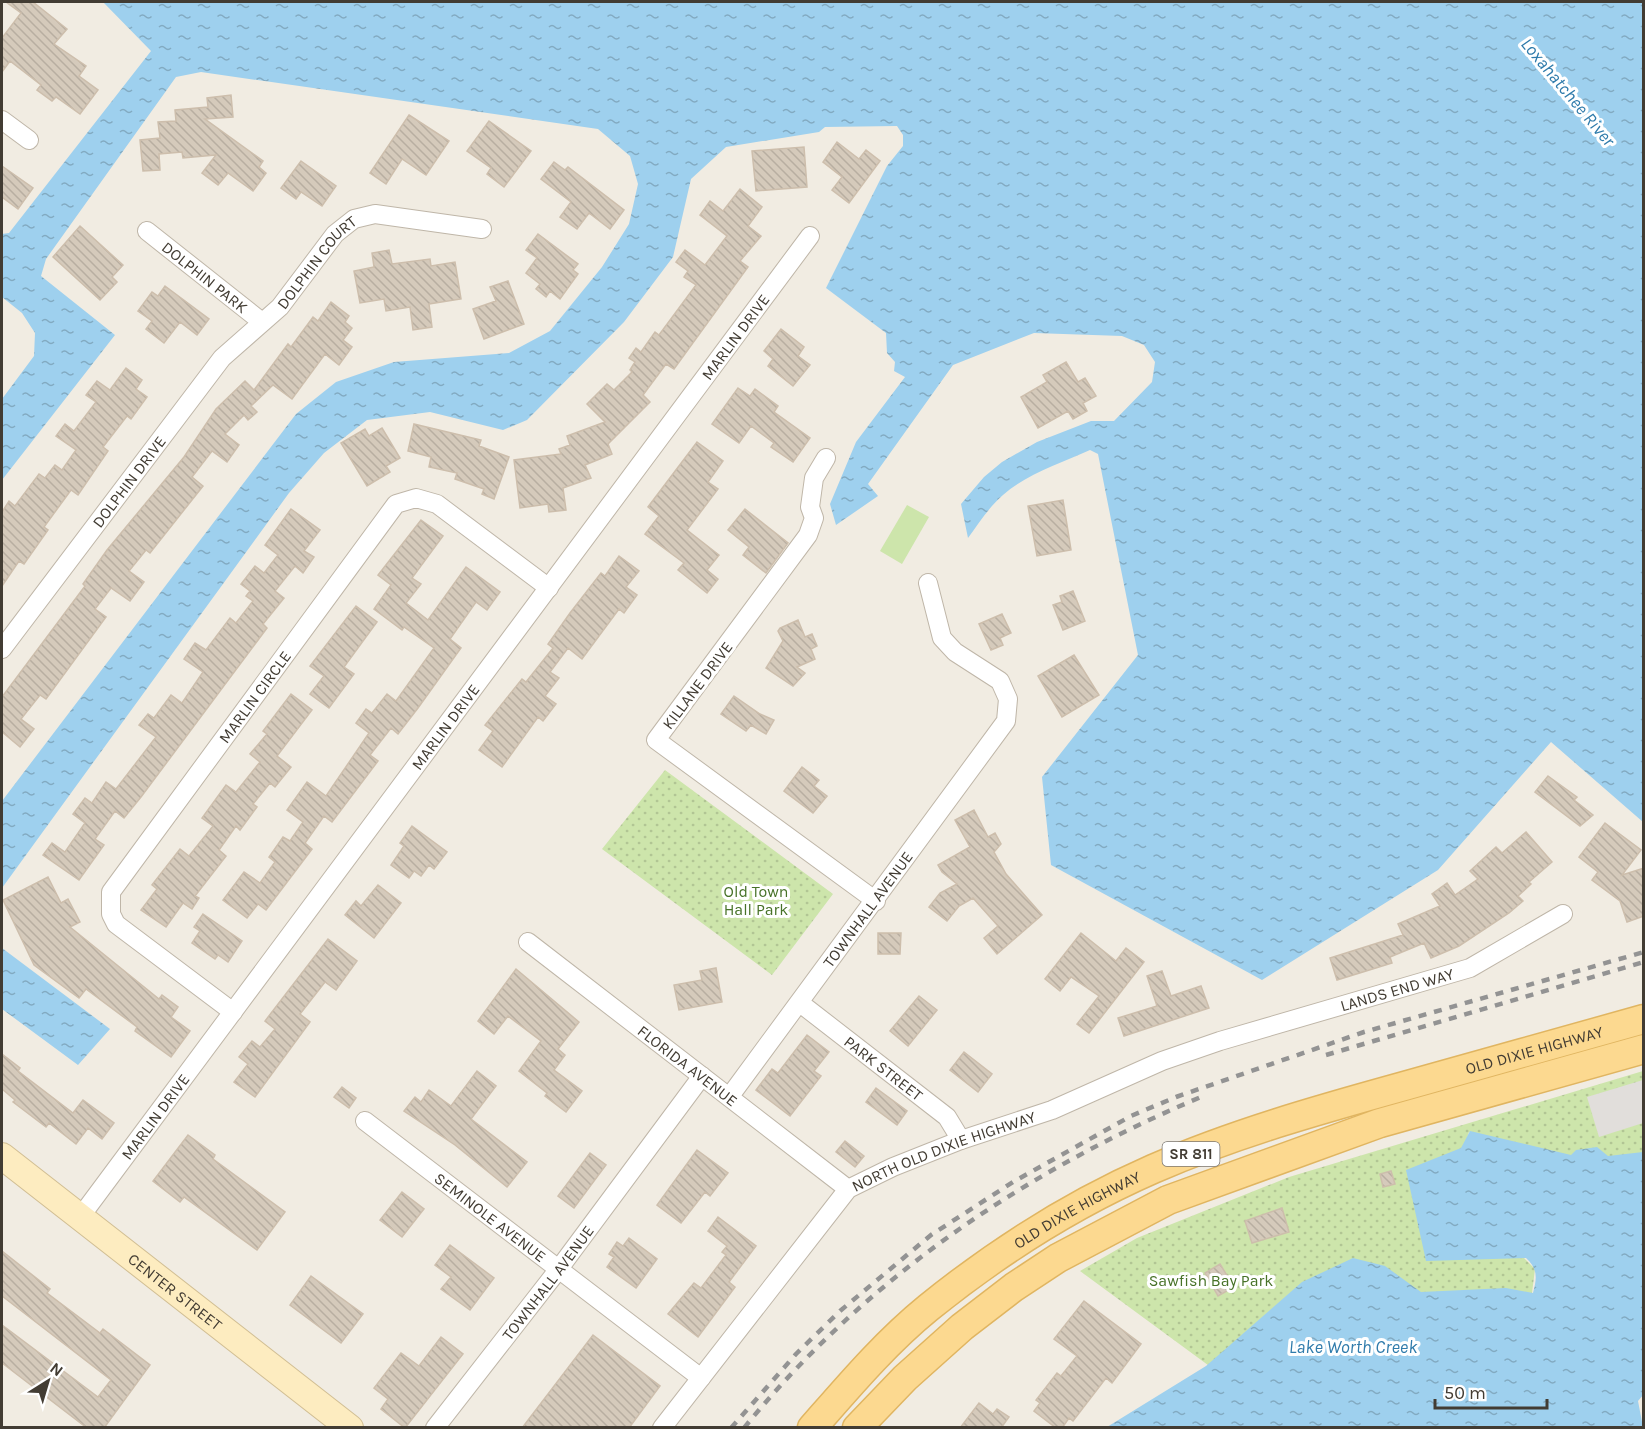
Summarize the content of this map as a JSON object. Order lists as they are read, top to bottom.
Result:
{
  "streets": {
    "main road": ["OLD DIXIE HIGHWAY", "SR 811"],
    "street": [
      "DOLPHIN COURT",
      "DOLPHIN PARK",
      "MARLIN DRIVE",
      "DOLPHIN DRIVE",
      "KILLANE DRIVE",
      "MARLIN CIRCLE",
      "TOWNHALL AVENUE",
      "LANDS END WAY",
      "FLORIDA AVENUE",
      "PARK STREET",
      "NORTH OLD DIXIE HIGHWAY",
      "SEMINOLE AVENUE",
      "CENTER STREET"
    ]
  },
  "crossings": [
    ["DOLPHIN COURT", "DOLPHIN PARK"],
    ["DOLPHIN COURT", "DOLPHIN DRIVE"],
    ["DOLPHIN PARK", "DOLPHIN DRIVE"],
    ["MARLIN DRIVE", "MARLIN CIRCLE"],
    ["MARLIN DRIVE", "CENTER STREET"],
    ["KILLANE DRIVE", "TOWNHALL AVENUE"],
    ["TOWNHALL AVENUE", "FLORIDA AVENUE"],
    ["TOWNHALL AVENUE", "PARK STREET"],
    ["TOWNHALL AVENUE", "SEMINOLE AVENUE"],
    ["LANDS END WAY", "NORTH OLD DIXIE HIGHWAY"],
    ["FLORIDA AVENUE", "NORTH OLD DIXIE HIGHWAY"],
    ["PARK STREET", "NORTH OLD DIXIE HIGHWAY"],
    ["NORTH OLD DIXIE HIGHWAY", "SEMINOLE AVENUE"]
  ],
  "water": ["Loxahatchee River", "Lake Worth Creek"],
  "parks": ["Old Town Hall Park", "Sawfish Bay Park"],
  "scale_bar": "50 m",
  "north": "top right"
}
